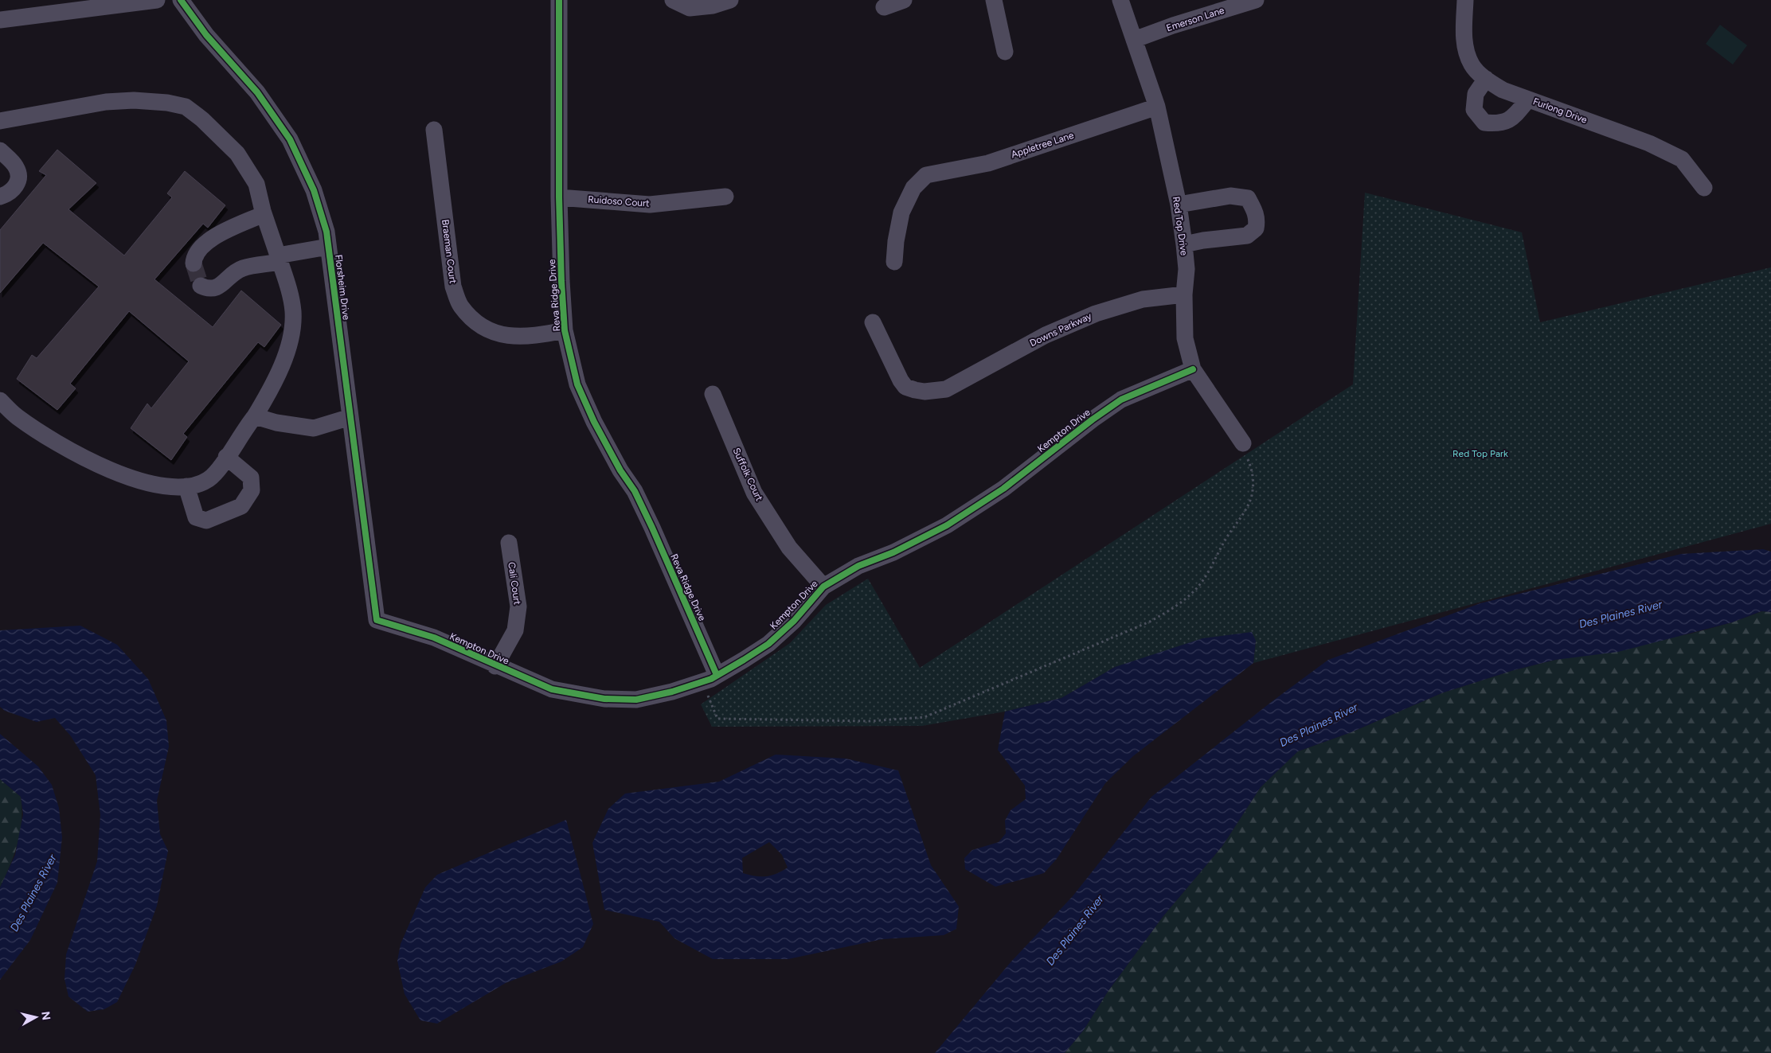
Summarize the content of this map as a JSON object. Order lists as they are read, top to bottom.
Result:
{
  "streets": {
    "street": [
      "Emerson Lane",
      "Furlong Drive",
      "Appletree Lane",
      "Ruidoso Court",
      "Red Top Drive",
      "Braeman Court",
      "Florsheim Drive",
      "Reva Ridge Drive",
      "Downs Parkway",
      "Kempton Drive",
      "Suffolk Court",
      "Cali Court"
    ]
  },
  "crossings": [
    ["Emerson Lane", "Red Top Drive"],
    ["Appletree Lane", "Red Top Drive"],
    ["Ruidoso Court", "Reva Ridge Drive"],
    ["Red Top Drive", "Downs Parkway"],
    ["Red Top Drive", "Kempton Drive"],
    ["Braeman Court", "Reva Ridge Drive"],
    ["Florsheim Drive", "Kempton Drive"],
    ["Reva Ridge Drive", "Kempton Drive"],
    ["Kempton Drive", "Suffolk Court"],
    ["Kempton Drive", "Cali Court"]
  ],
  "water": ["Des Plaines River"],
  "parks": ["Red Top Park"],
  "north": "right"
}
